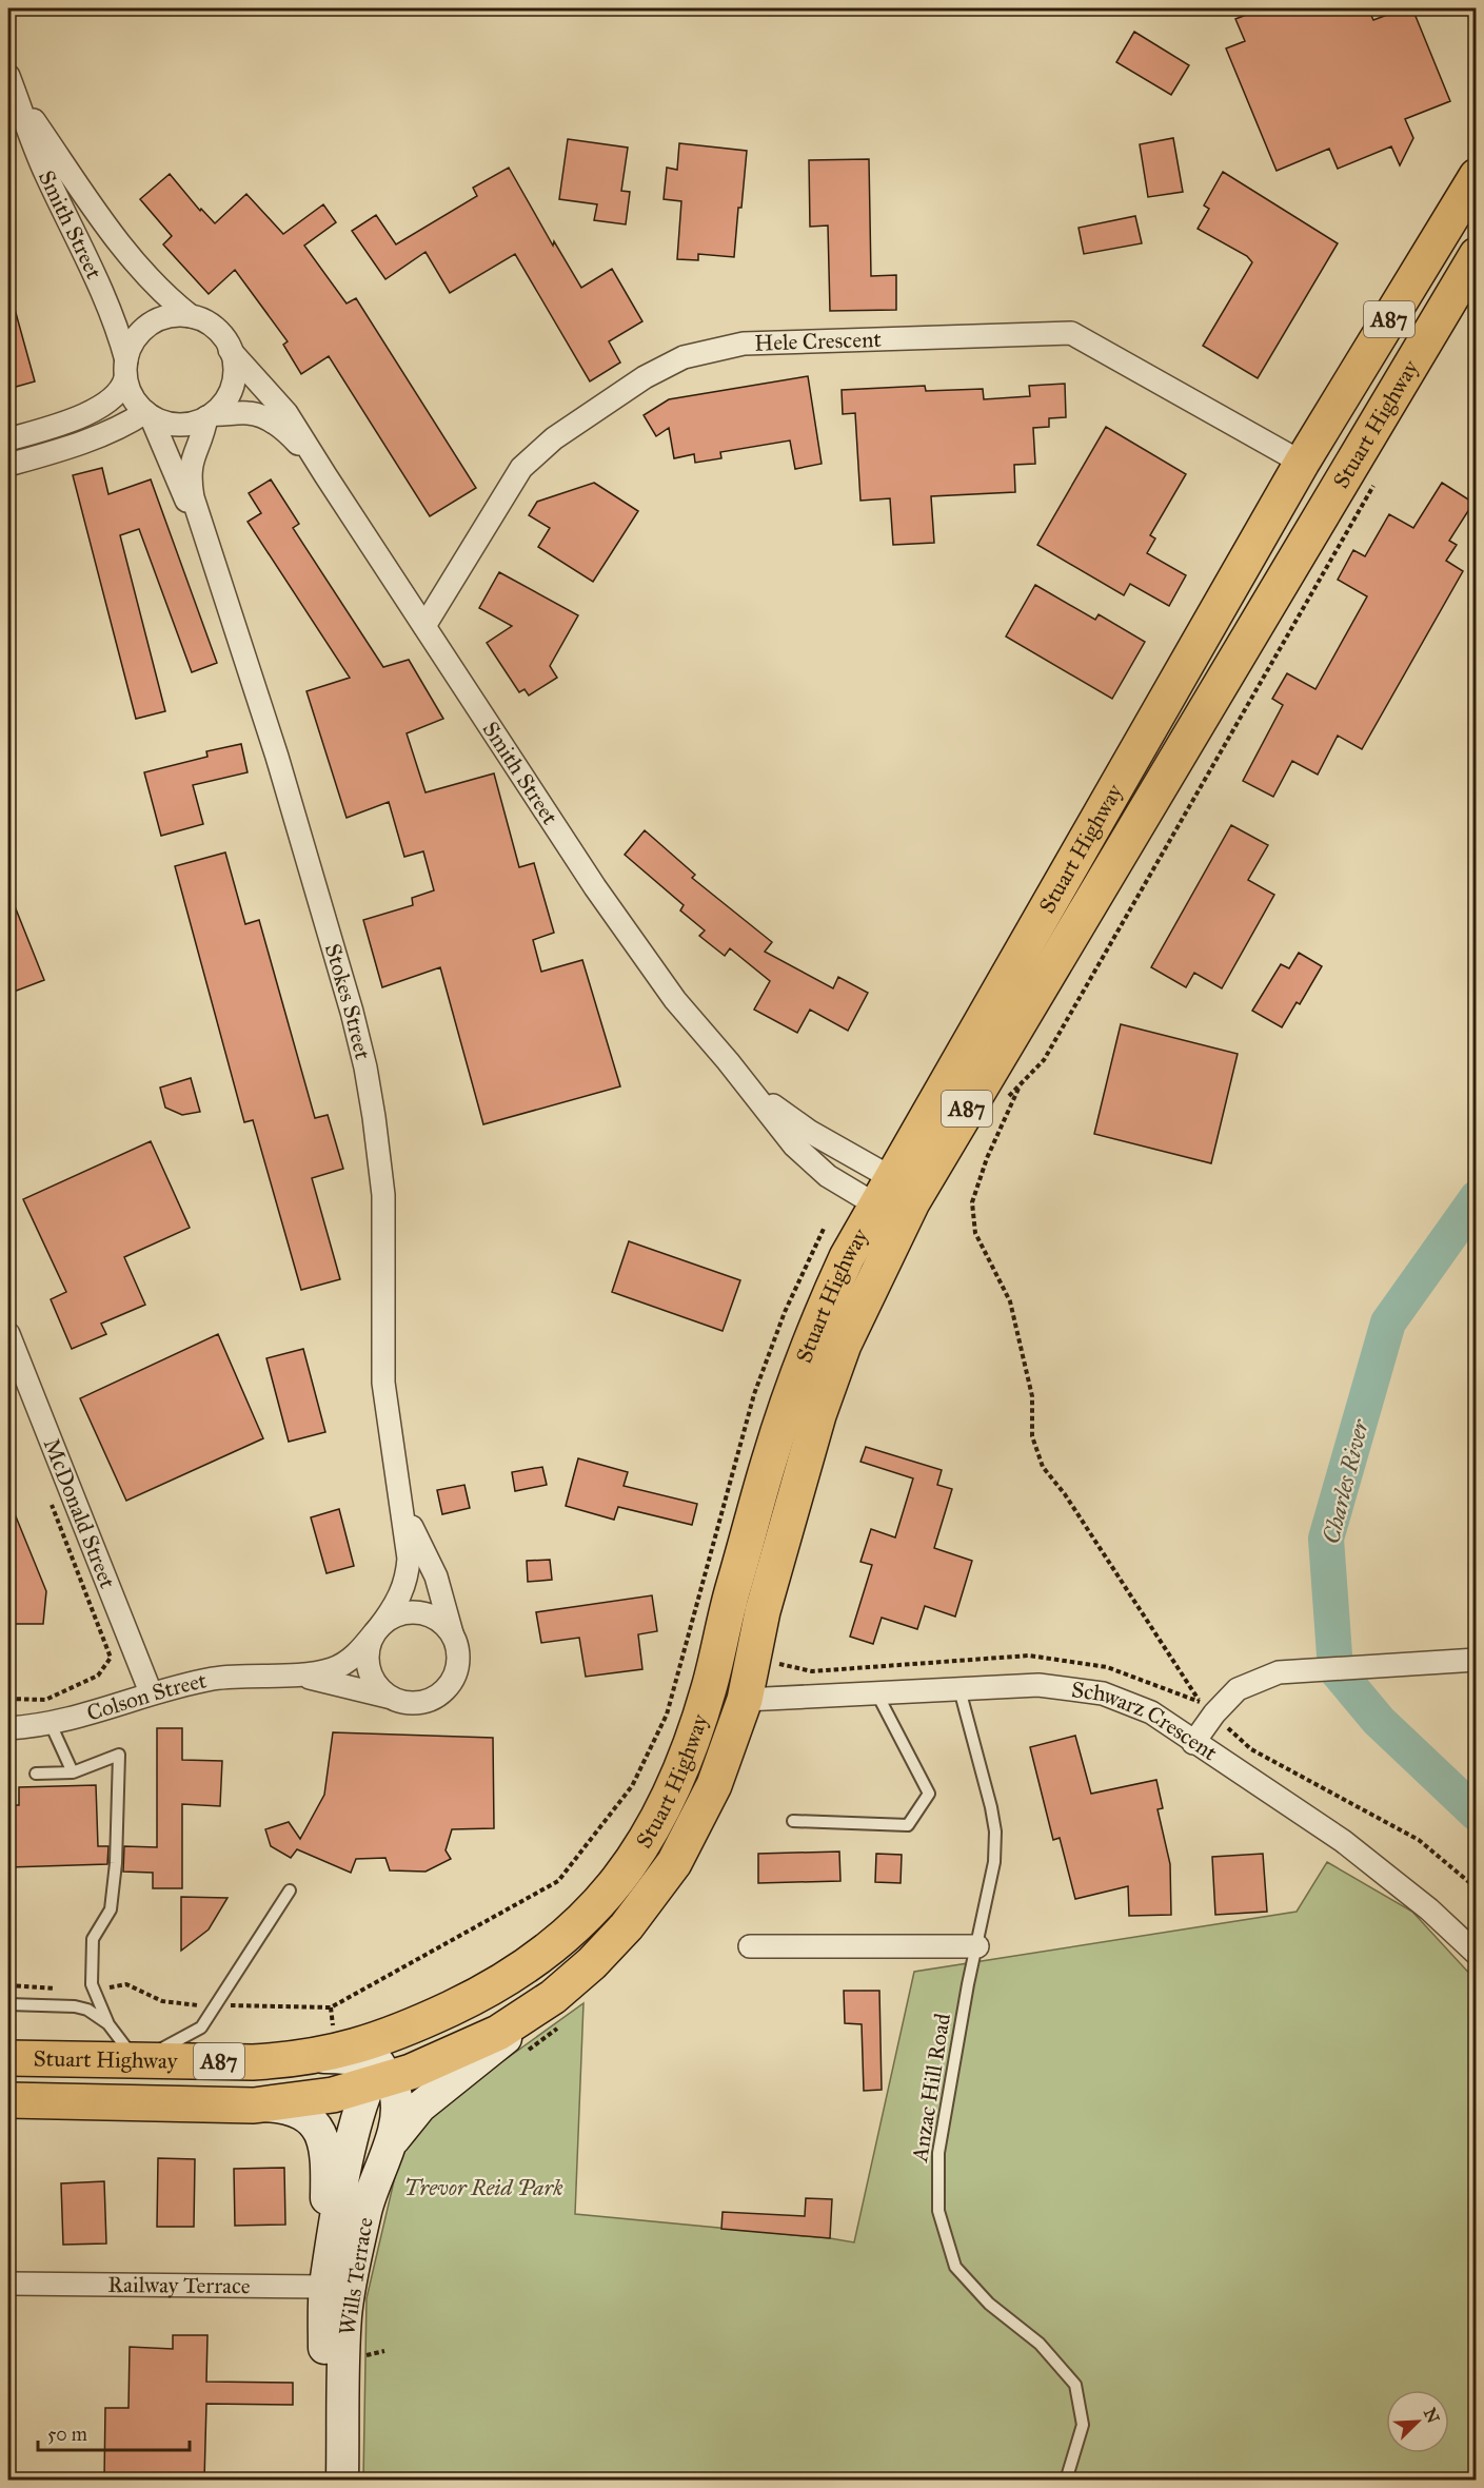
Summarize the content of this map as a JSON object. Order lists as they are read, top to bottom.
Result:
{
  "streets": {
    "highway": ["A87", "Stuart Highway"],
    "main road": ["Wills Terrace"],
    "street": [
      "Smith Street",
      "Hele Crescent",
      "Stokes Street",
      "McDonald Street",
      "Colson Street",
      "Schwarz Crescent",
      "Railway Terrace"
    ],
    "lane": ["Anzac Hill Road"]
  },
  "crossings": [
    ["Smith Street", "Hele Crescent"],
    ["Smith Street", "Stuart Highway"],
    ["Smith Street", "Stokes Street"],
    ["Hele Crescent", "Stuart Highway"],
    ["Stuart Highway", "Schwarz Crescent"],
    ["Stuart Highway", "Wills Terrace"],
    ["McDonald Street", "Colson Street"],
    ["Schwarz Crescent", "Anzac Hill Road"],
    ["Wills Terrace", "Railway Terrace"]
  ],
  "water": ["Charles River"],
  "parks": ["Trevor Reid Park"],
  "scale_bar": "50 m",
  "north": "top right"
}
